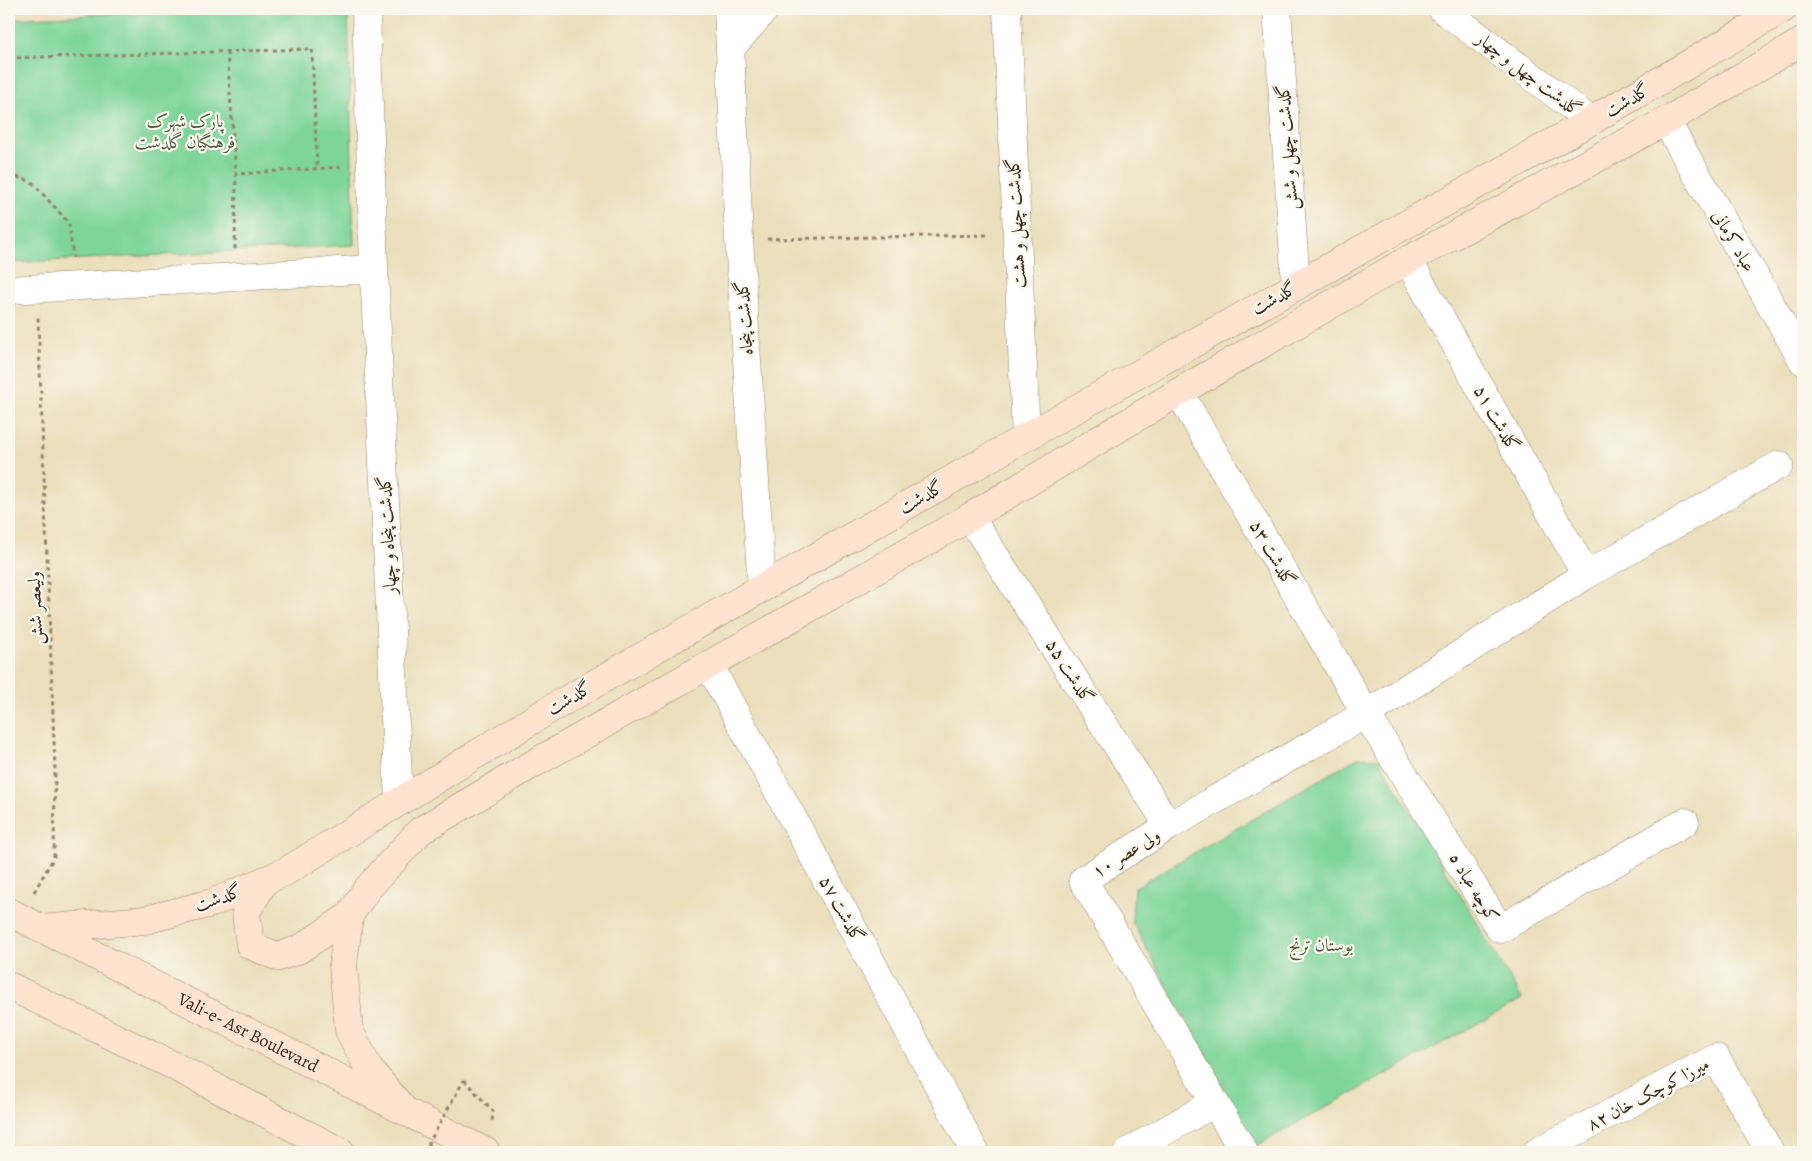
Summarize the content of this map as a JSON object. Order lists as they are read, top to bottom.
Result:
{
  "streets": {
    "street": [
      "گلدشت چهل و چهار",
      "گلدشت",
      "گلدشت چهل و شش",
      "گلدشت چهل و هشت",
      "عباد کرمانی",
      "گلدشت پنجاه",
      "گلدشت ۵۱",
      "گلدشت پنجاه و چهار",
      "گلدشت ۵۳",
      "گلدشت ۵۵",
      "ولی عصر ۱۰",
      "كوچه عباد ٥",
      "گلدشت ۵۷",
      "Vali-e- Asr Boulevard",
      "میرزا کوچک خان ۸۲"
    ],
    "path": ["ولیعصر شش"]
  },
  "crossings": [
    ["گلدشت چهل و چهار", "گلدشت"],
    ["گلدشت", "گلدشت چهل و شش"],
    ["گلدشت", "گلدشت چهل و هشت"],
    ["گلدشت", "عباد کرمانی"],
    ["گلدشت", "گلدشت پنجاه"],
    ["گلدشت", "گلدشت ۵۱"],
    ["گلدشت", "گلدشت پنجاه و چهار"],
    ["گلدشت", "گلدشت ۵۳"],
    ["گلدشت", "ولیعصر شش"],
    ["گلدشت", "گلدشت ۵۵"],
    ["گلدشت", "گلدشت ۵۷"],
    ["گلدشت", "Vali-e- Asr Boulevard"],
    ["گلدشت ۵۱", "ولی عصر ۱۰"],
    ["گلدشت ۵۳", "ولی عصر ۱۰"],
    ["گلدشت ۵۳", "كوچه عباد ٥"],
    ["ولیعصر شش", "Vali-e- Asr Boulevard"],
    ["گلدشت ۵۵", "ولی عصر ۱۰"],
    ["ولی عصر ۱۰", "كوچه عباد ٥"]
  ],
  "parks": ["پارک شهرک فرهنگیان گلدشت", "بوستان ترنج"]
}
